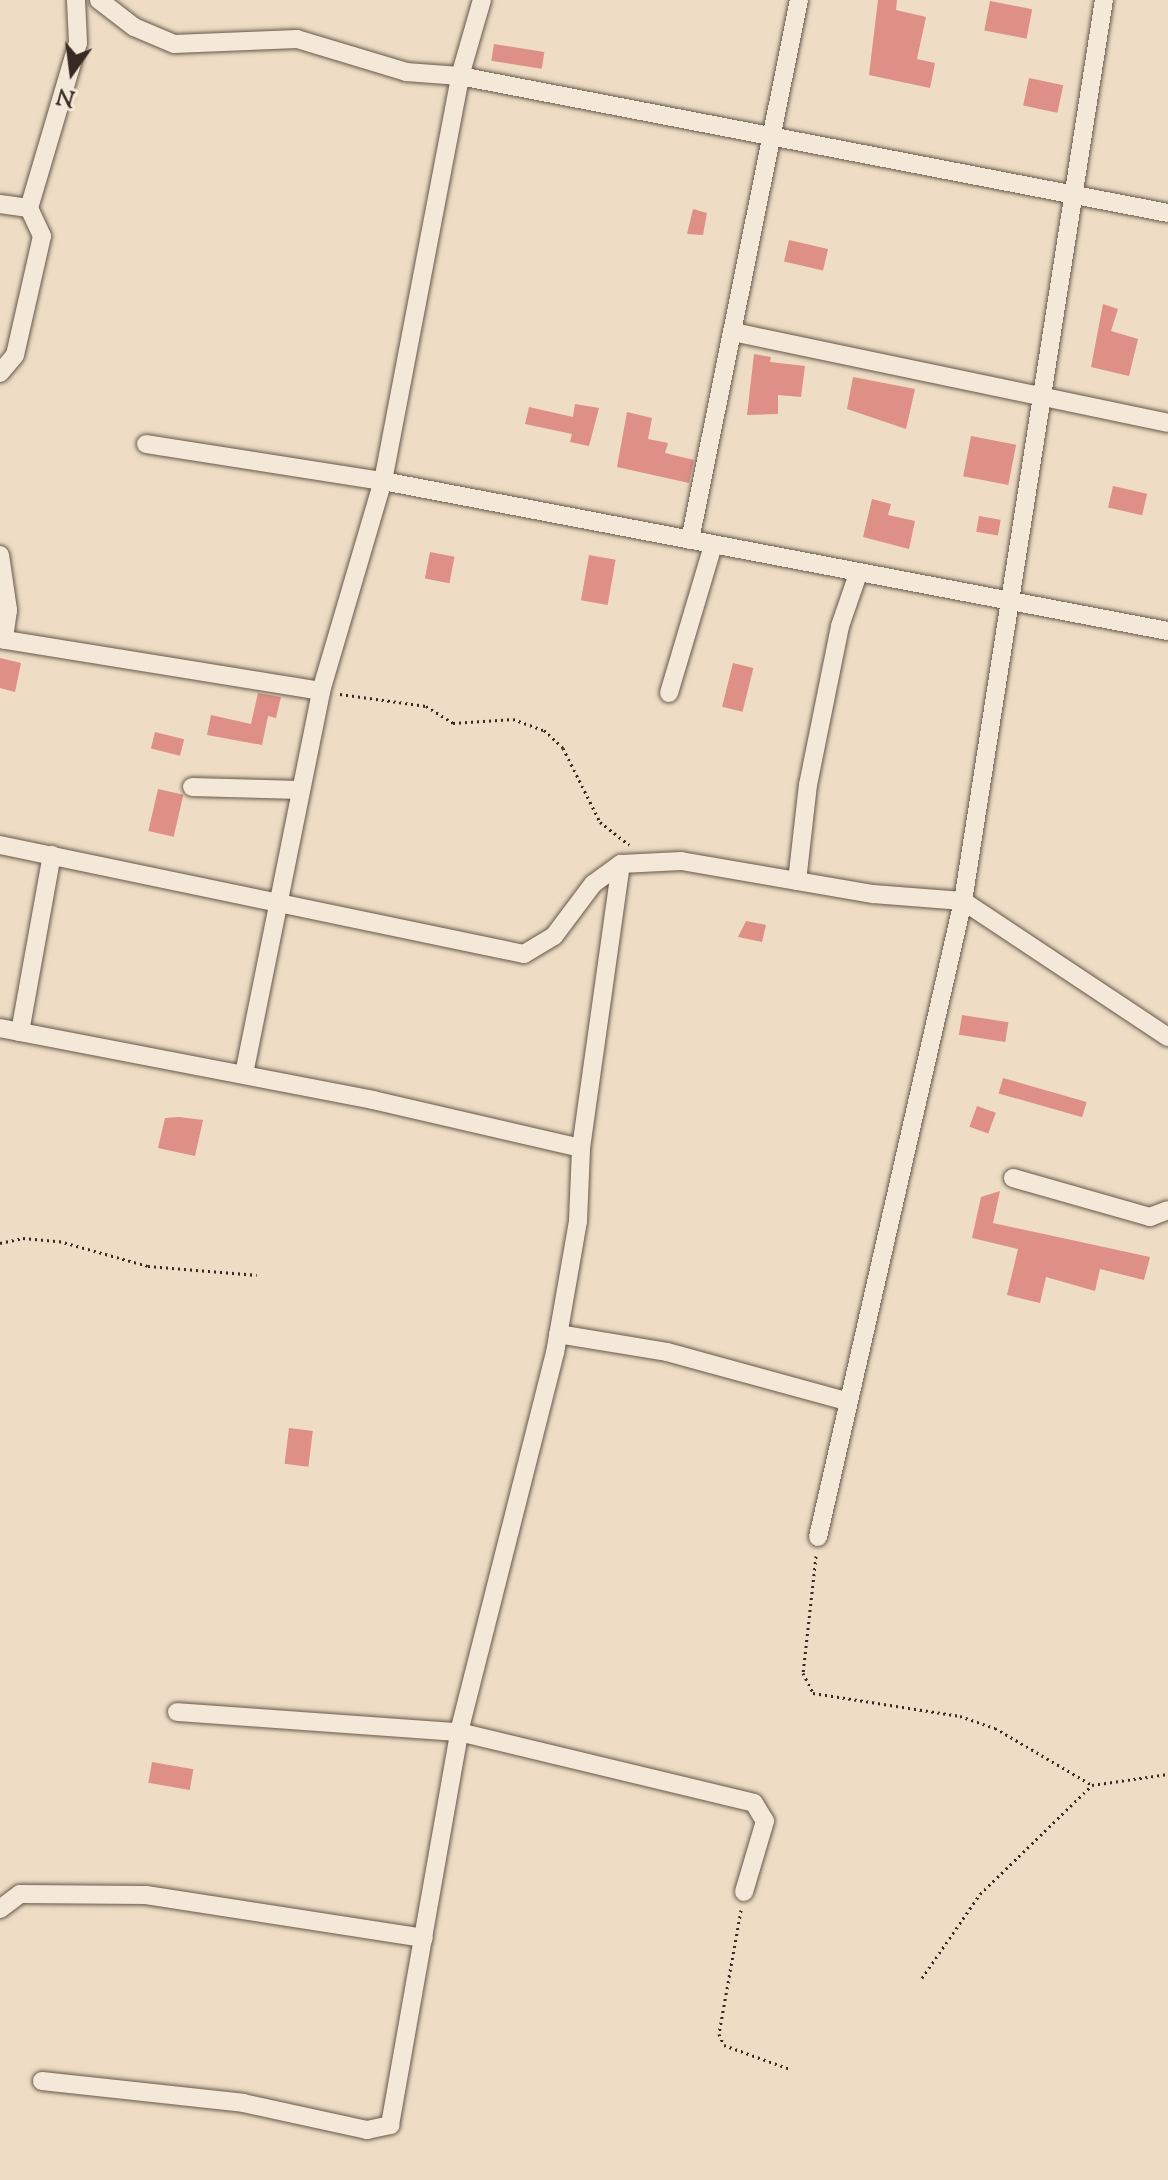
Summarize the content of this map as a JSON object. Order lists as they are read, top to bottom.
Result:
{
  "north": "bottom"
}
